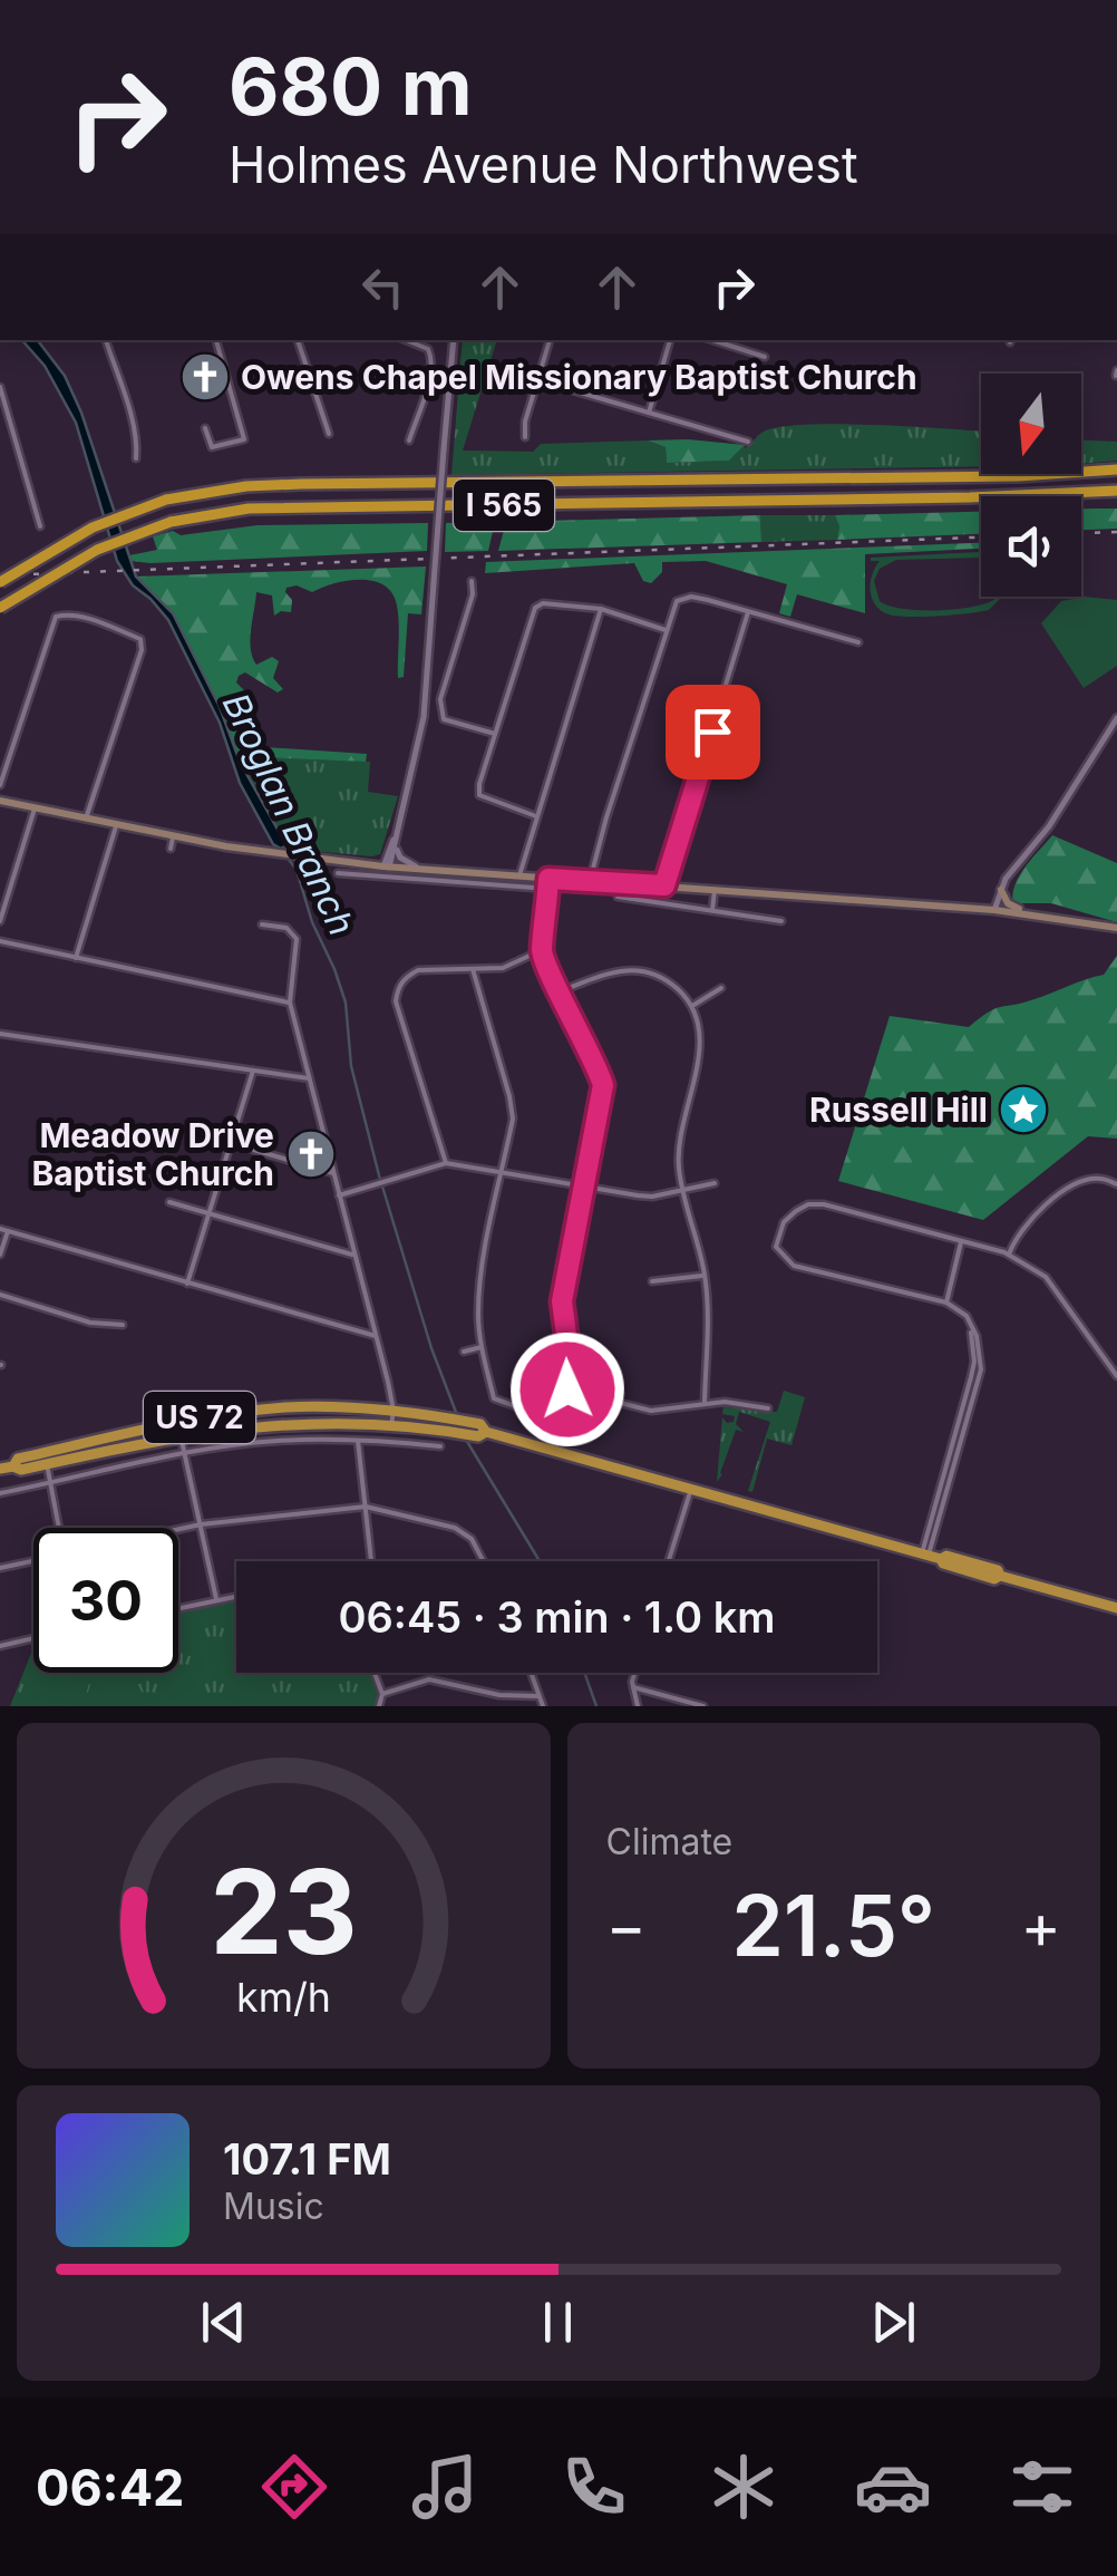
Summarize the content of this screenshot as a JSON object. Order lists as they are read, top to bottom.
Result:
{
  "streets": {
    "highway": ["I 565", "US 72"]
  },
  "water": ["Broglan Branch"],
  "places": {
    "church": ["Owens Chapel Missionary Baptist Church", "Meadow Drive Baptist Church"],
    "place": ["Russell Hill"]
  },
  "north": "bottom",
  "page": {
    "turn": ["680 m", "Holmes Avenue Northwest"],
    "limit": "30",
    "trip": "06:45 · 3 min · 1.0 km",
    "tile": "Climate",
    "heat": ["−", "21.5°", "+"],
    "song": ["107.1 FM", "Music"],
    "tabs": "06:42",
    "gauge": ["23", "km/h"]
  }
}
